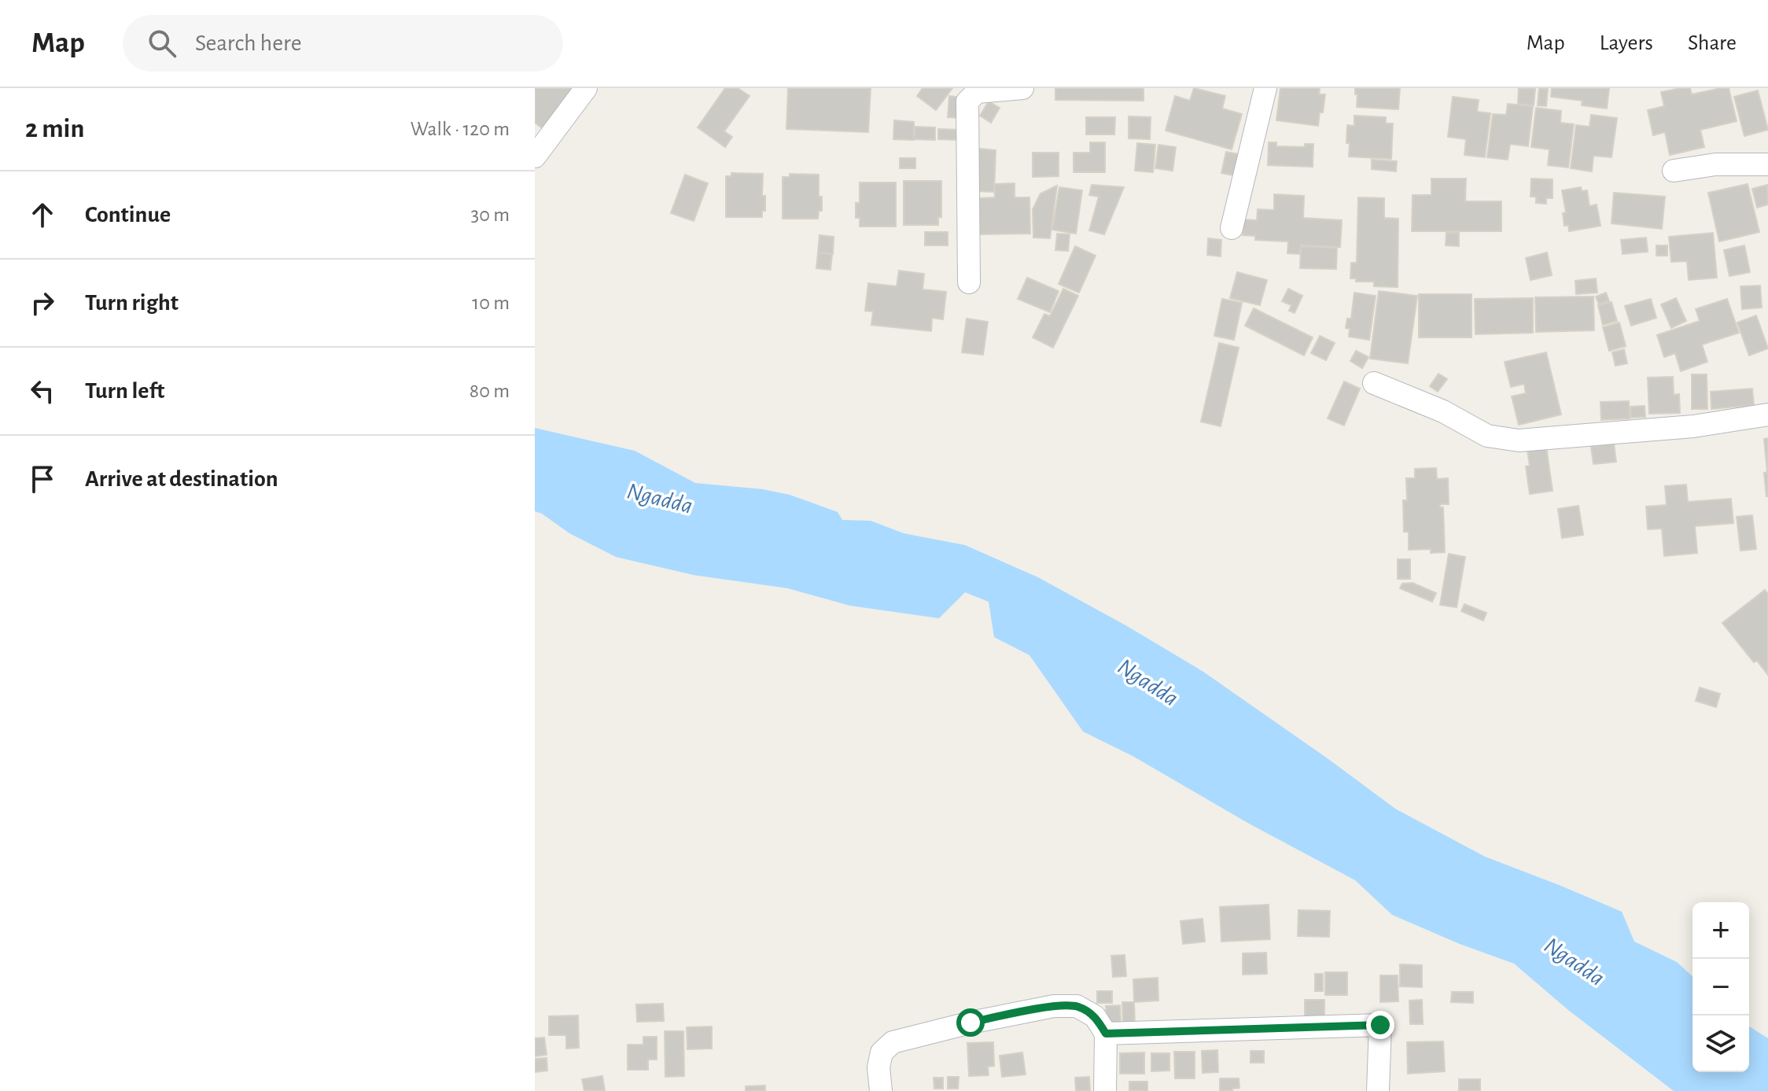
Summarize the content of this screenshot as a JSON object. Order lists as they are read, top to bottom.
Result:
{
  "water": ["Ngadda"],
  "page": {
    "header": "Map",
    "search": "Search here",
    "nav": ["Map", "Layers", "Share"],
    "heading": ["2 min", "Walk · 120 m"],
    "list": [
      ["Continue", "30 m"],
      ["Turn right", "10 m"],
      ["Turn left", "80 m"],
      "Arrive at destination"
    ],
    "map_buttons": ["+", "−"]
  }
}
